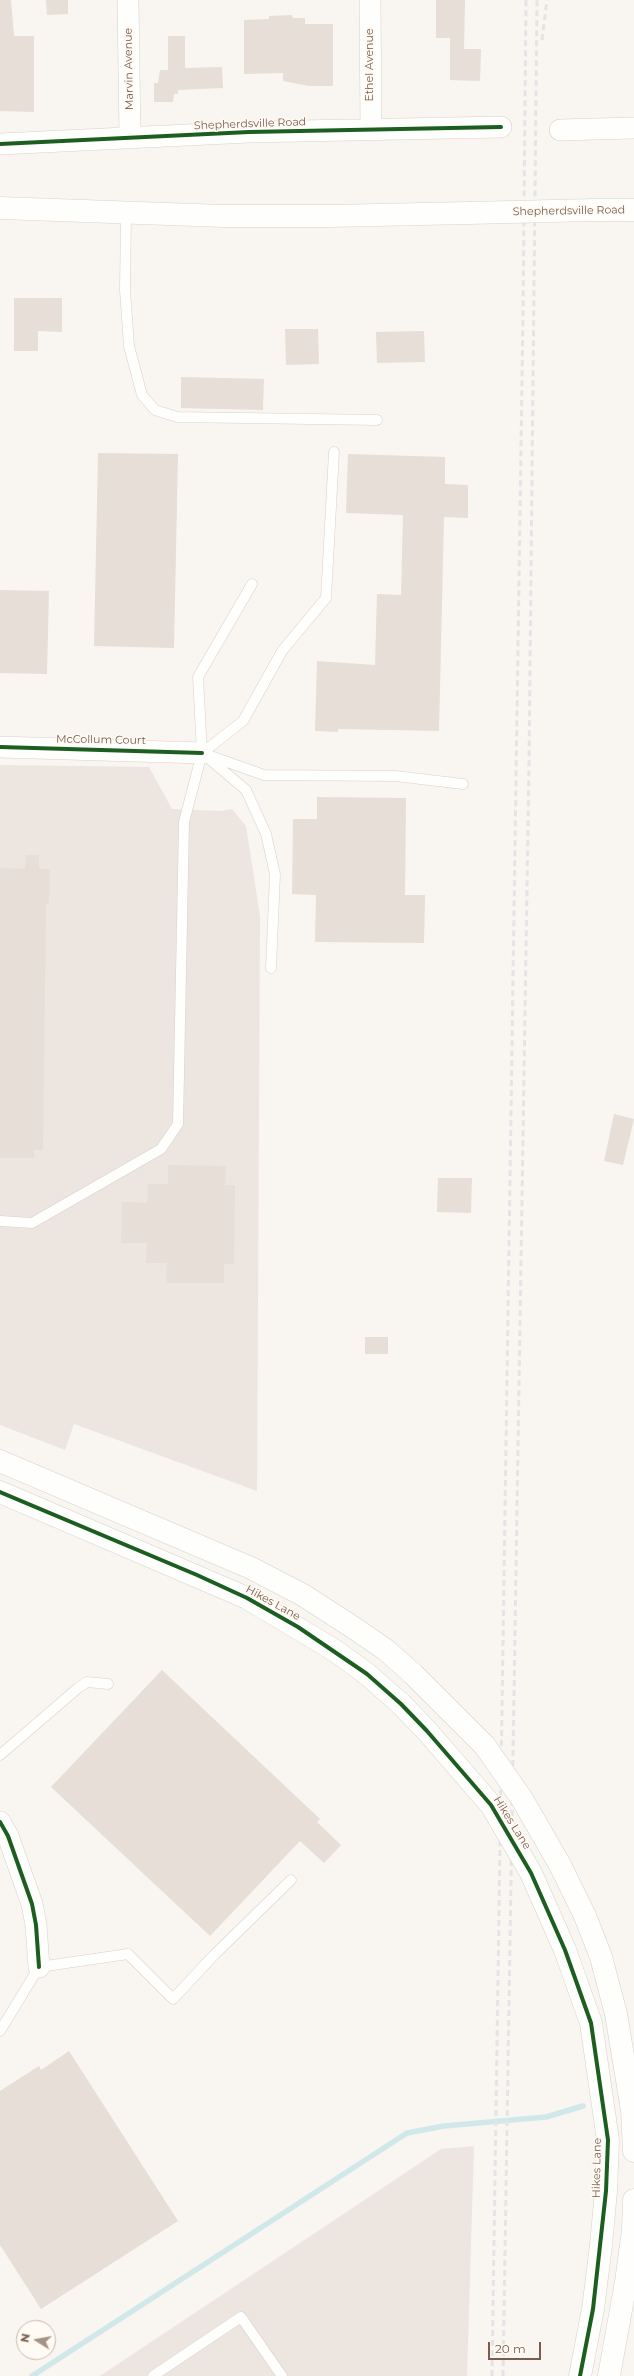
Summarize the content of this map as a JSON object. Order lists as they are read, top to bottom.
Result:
{
  "streets": {
    "street": [
      "Ethel Avenue",
      "Marvin Avenue",
      "Shepherdsville Road",
      "McCollum Court",
      "Hikes Lane"
    ]
  },
  "crossings": [
    ["Ethel Avenue", "Shepherdsville Road"],
    ["Marvin Avenue", "Shepherdsville Road"]
  ],
  "scale_bar": "20 m",
  "north": "left"
}
